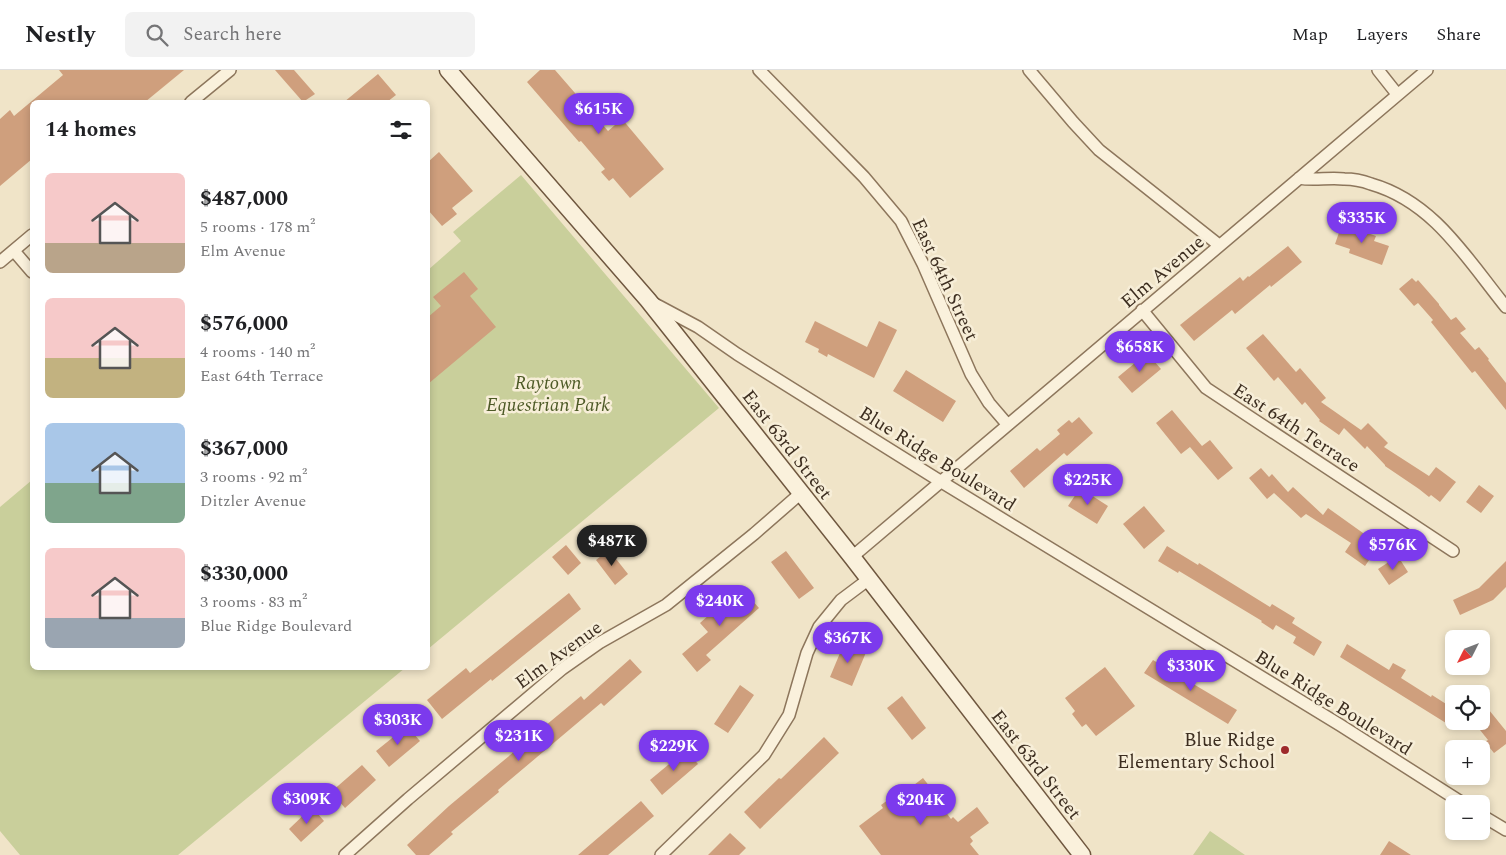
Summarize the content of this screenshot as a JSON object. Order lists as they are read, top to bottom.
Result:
{
  "streets": {
    "main road": ["East 63rd Street"],
    "street": [
      "Elm Avenue",
      "East 64th Street",
      "East 64th Terrace",
      "Blue Ridge Boulevard"
    ]
  },
  "crossings": [
    ["Elm Avenue", "East 64th Street"],
    ["Elm Avenue", "East 64th Terrace"],
    ["Elm Avenue", "East 63rd Street"],
    ["Elm Avenue", "Blue Ridge Boulevard"],
    ["East 63rd Street", "Blue Ridge Boulevard"]
  ],
  "parks": ["Raytown Equestrian Park"],
  "places": ["Blue Ridge Elementary School"],
  "north": "bottom left",
  "page": {
    "header": "Nestly",
    "search": "Search here",
    "nav": ["Map", "Layers", "Share"],
    "price": [
      "$615K",
      "$335K",
      "$658K",
      "$225K",
      "$487K",
      "$576K",
      "$240K",
      "$367K",
      "$330K",
      "$303K",
      "$231K",
      "$229K",
      "$309K",
      "$204K"
    ],
    "heading": "14 homes",
    "list": [
      {
        "name": "$487,000",
        "note": "5 rooms · 178 m² · Elm Avenue"
      },
      {
        "name": "$576,000",
        "note": "4 rooms · 140 m² · East 64th Terrace"
      },
      {
        "name": "$367,000",
        "note": "3 rooms · 92 m² · Ditzler Avenue"
      },
      {
        "name": "$330,000",
        "note": "3 rooms · 83 m² · Blue Ridge Boulevard"
      }
    ],
    "map_buttons": ["+", "−"]
  }
}
